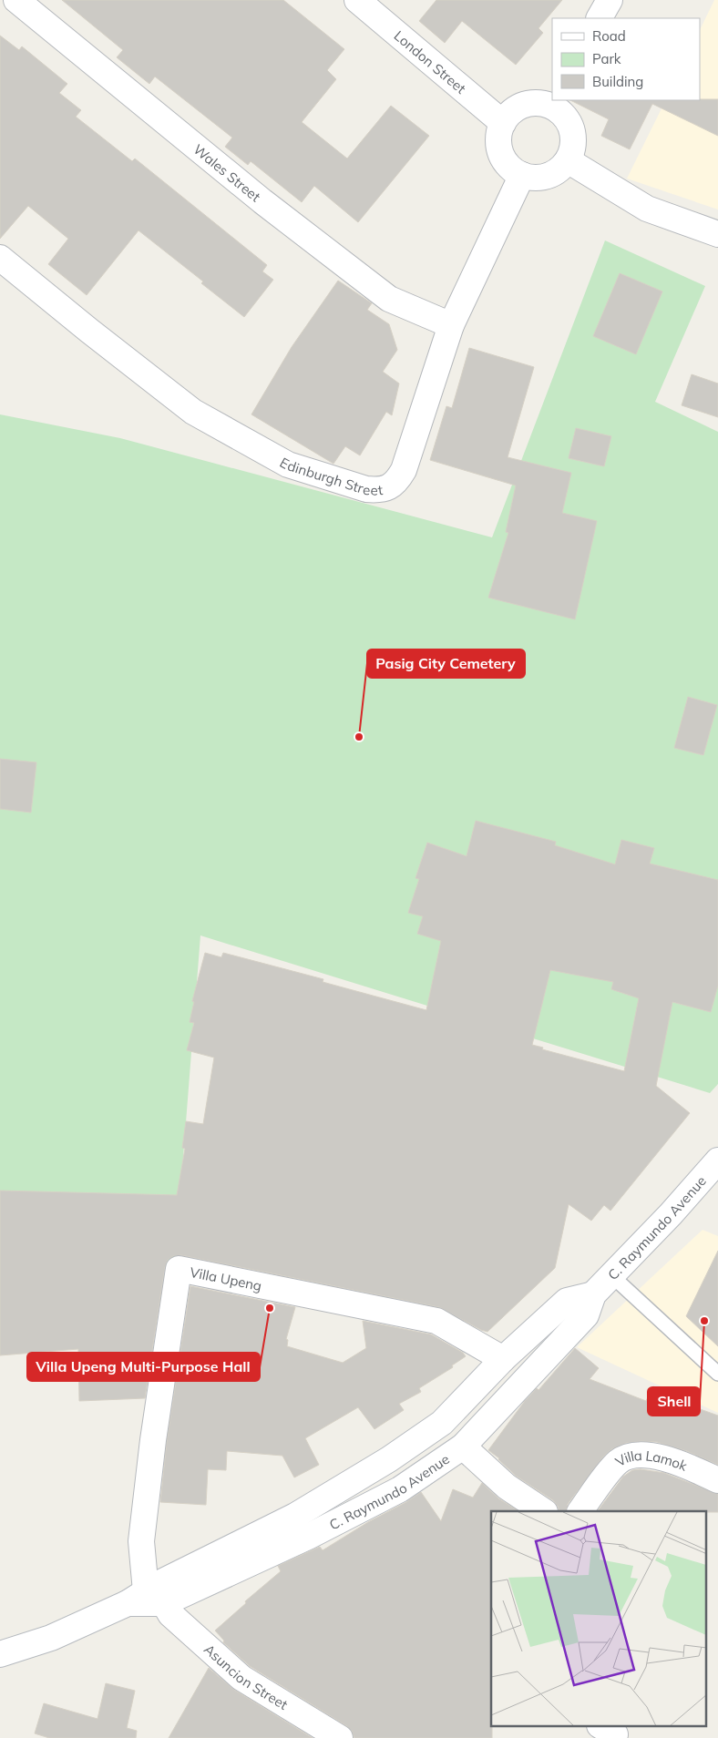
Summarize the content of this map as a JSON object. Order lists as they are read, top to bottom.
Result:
{
  "streets": {
    "street": [
      "London Street",
      "Wales Street",
      "Edinburgh Street",
      "C. Raymundo Avenue",
      "Villa Upeng",
      "Villa Lamok",
      "Asuncion Street"
    ]
  },
  "crossings": [
    ["London Street", "Edinburgh Street"],
    ["Wales Street", "Edinburgh Street"],
    ["C. Raymundo Avenue", "Villa Upeng"],
    ["C. Raymundo Avenue", "Asuncion Street"],
    ["Villa Upeng", "Asuncion Street"]
  ],
  "places": ["Pasig City Cemetery", "Villa Upeng Multi-Purpose Hall", "Shell"],
  "legend": ["Road", "Park", "Building"]
}
